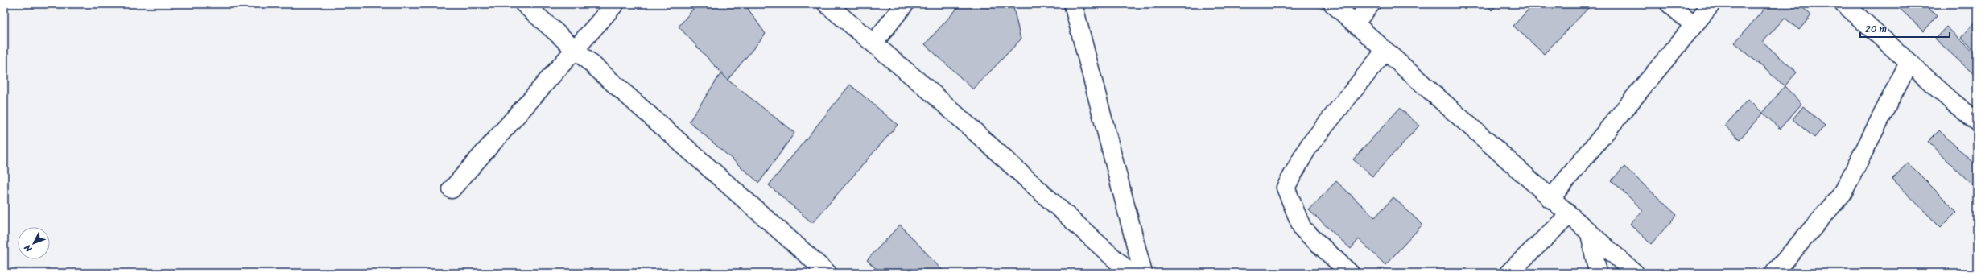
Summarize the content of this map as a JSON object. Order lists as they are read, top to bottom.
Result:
{
  "scale_bar": "20 m",
  "north": "bottom left"
}
